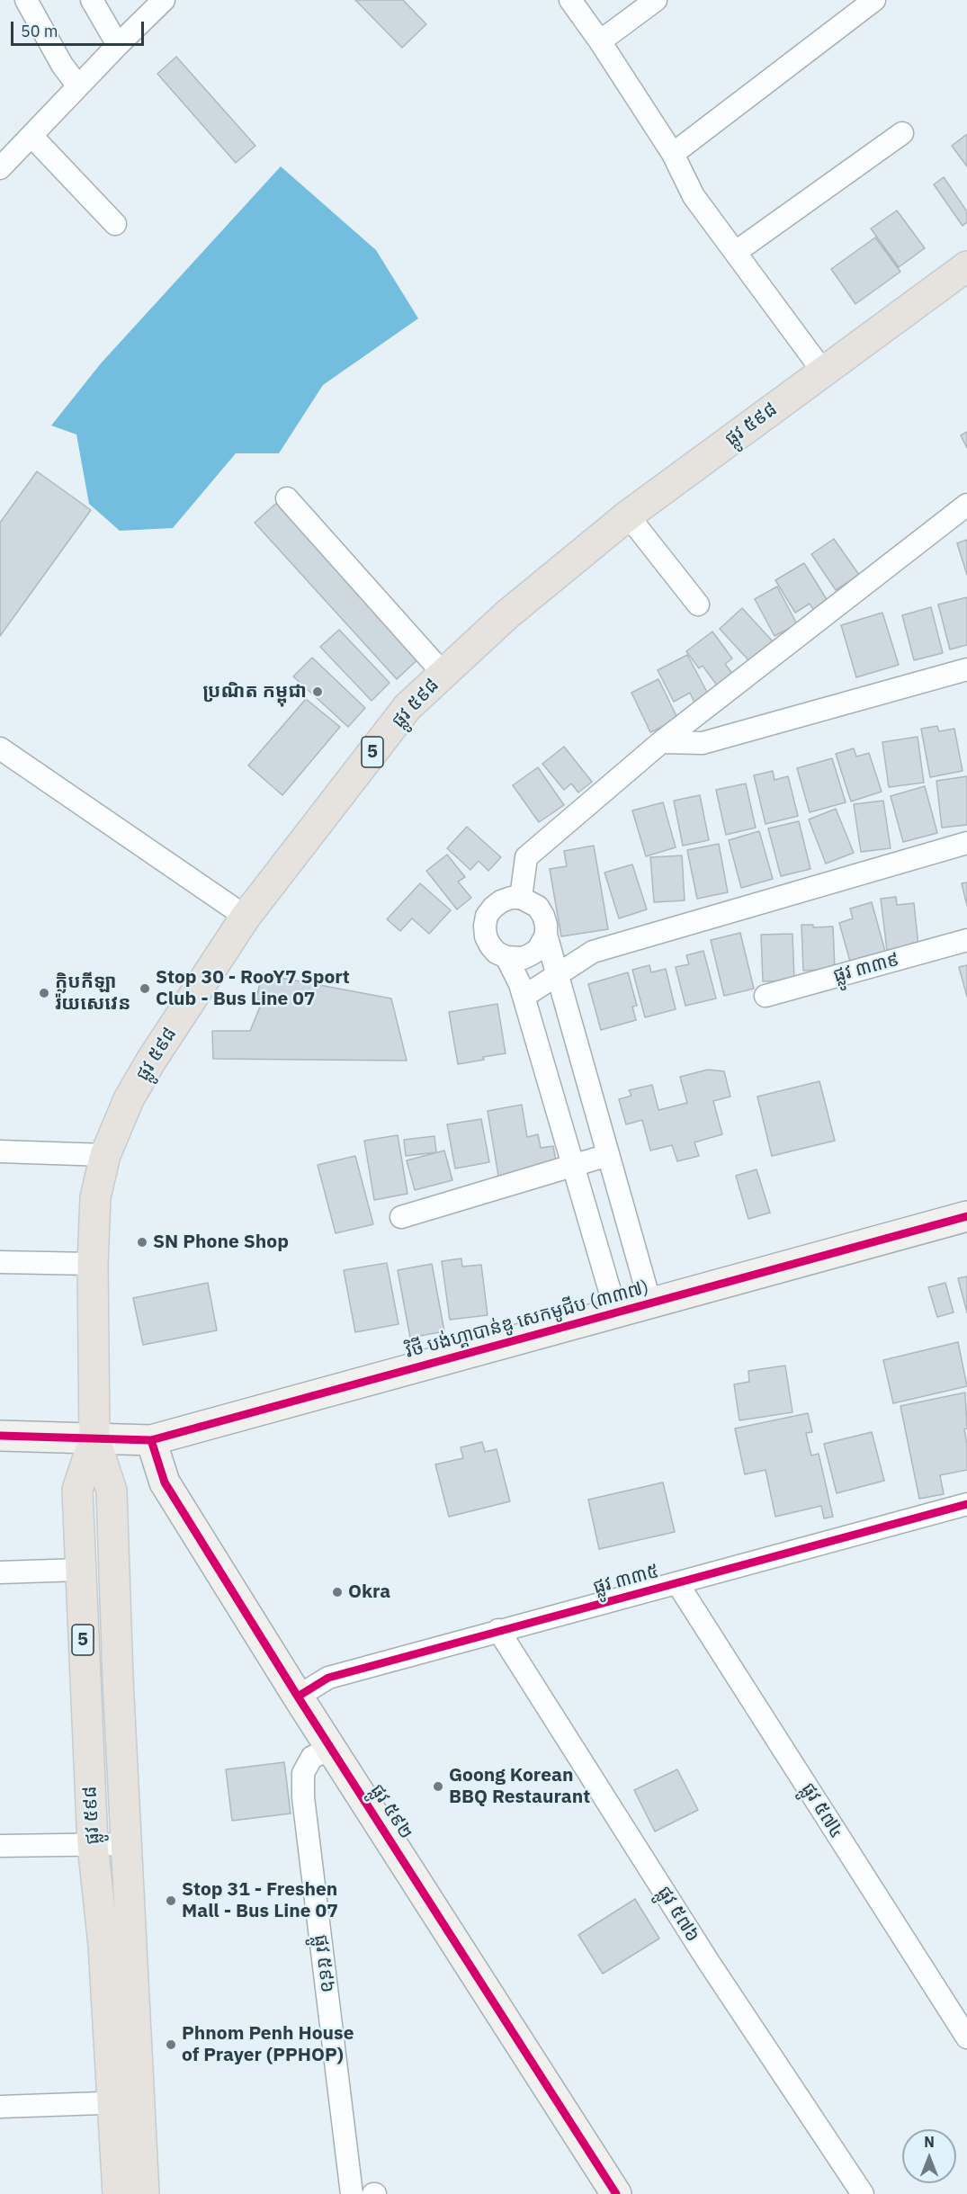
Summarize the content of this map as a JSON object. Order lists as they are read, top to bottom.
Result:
{
  "streets": {
    "main road": ["ផ្លូវ ៥៩៨", "5"],
    "street": [
      "ផ្លូវ ៣៣៩",
      "វិថី បង់ហ្គាបាន់ឌូ សេកមូជីប (៣៣៧)",
      "ផ្លូវ ៣៣៥",
      "ផ្លូវ ៥៧៤",
      "ផ្លូវ ៥៩២",
      "ផ្លូវ ៥៧៦",
      "ផ្លូវ ៥៩៦"
    ]
  },
  "crossings": [
    ["ផ្លូវ ៥៩៨", "វិថី បង់ហ្គាបាន់ឌូ សេកមូជីប (៣៣៧)"],
    ["វិថី បង់ហ្គាបាន់ឌូ សេកមូជីប (៣៣៧)", "ផ្លូវ ៥៩២"],
    ["ផ្លូវ ៣៣៥", "ផ្លូវ ៥៧៤"],
    ["ផ្លូវ ៣៣៥", "ផ្លូវ ៥៩២"],
    ["ផ្លូវ ៣៣៥", "ផ្លូវ ៥៧៦"],
    ["ផ្លូវ ៥៩២", "ផ្លូវ ៥៩៦"]
  ],
  "places": [
    "ប្រណិត កម្ពុជា",
    "Stop 30 - RooY7 Sport Club - Bus Line 07",
    "ក្លិបកីឡា រ៉យសេវេន",
    "SN Phone Shop",
    "Okra",
    "Goong Korean BBQ Restaurant",
    "Stop 31 - Freshen Mall - Bus Line 07",
    "Phnom Penh House of Prayer (PPHOP)"
  ],
  "scale_bar": "50 m",
  "north": "top"
}
